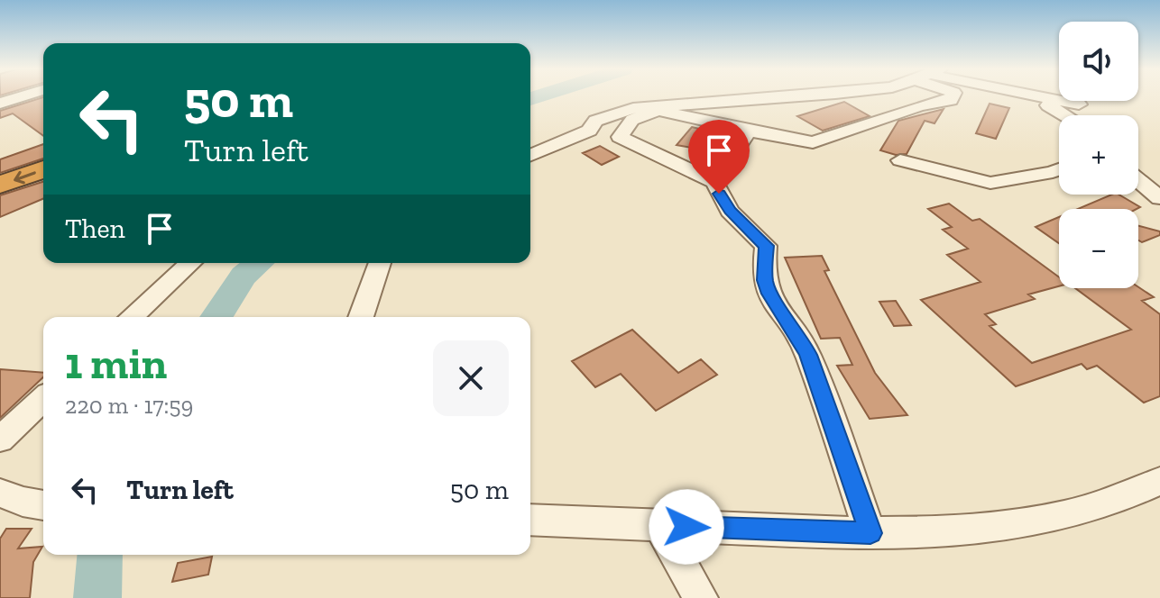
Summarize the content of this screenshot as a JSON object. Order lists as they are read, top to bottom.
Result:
{
  "page": {
    "map_buttons": ["+", "−"],
    "turn": ["50 m", "Turn left"],
    "then": "Then",
    "heading": ["1 min", "220 m · 17:59"],
    "list": [
      {
        "name": "Turn left",
        "value": "50 m"
      }
    ]
  }
}
